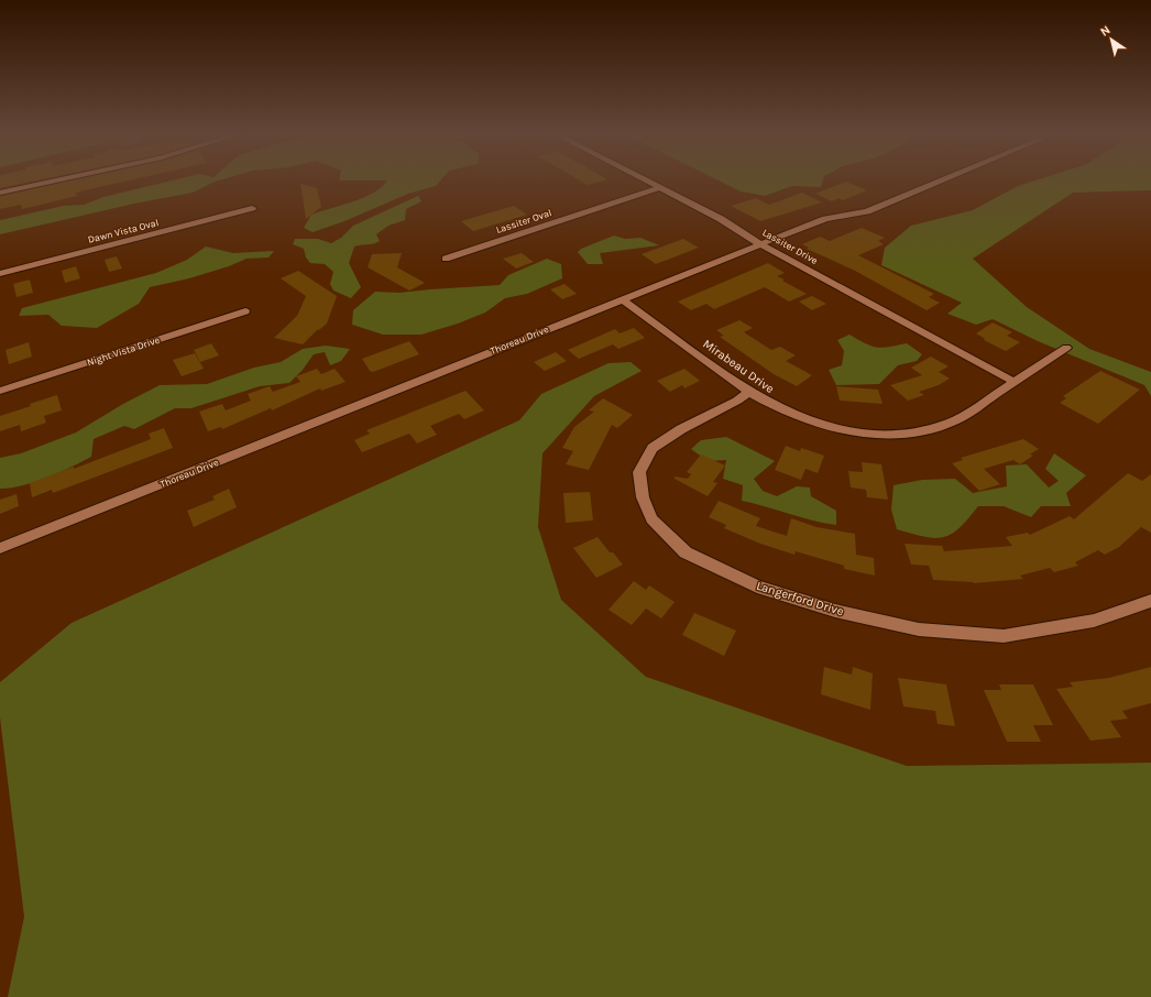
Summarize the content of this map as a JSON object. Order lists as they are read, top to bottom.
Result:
{
  "streets": {
    "street": [
      "Lassiter Oval",
      "Dawn Vista Oval",
      "Lassiter Drive",
      "Thoreau Drive",
      "Night Vista Drive",
      "Mirabeau Drive",
      "Langerford Drive"
    ]
  },
  "crossings": [
    ["Lassiter Oval", "Lassiter Drive"],
    ["Lassiter Drive", "Thoreau Drive"],
    ["Lassiter Drive", "Mirabeau Drive"],
    ["Thoreau Drive", "Mirabeau Drive"],
    ["Mirabeau Drive", "Langerford Drive"]
  ],
  "north": "top left"
}
